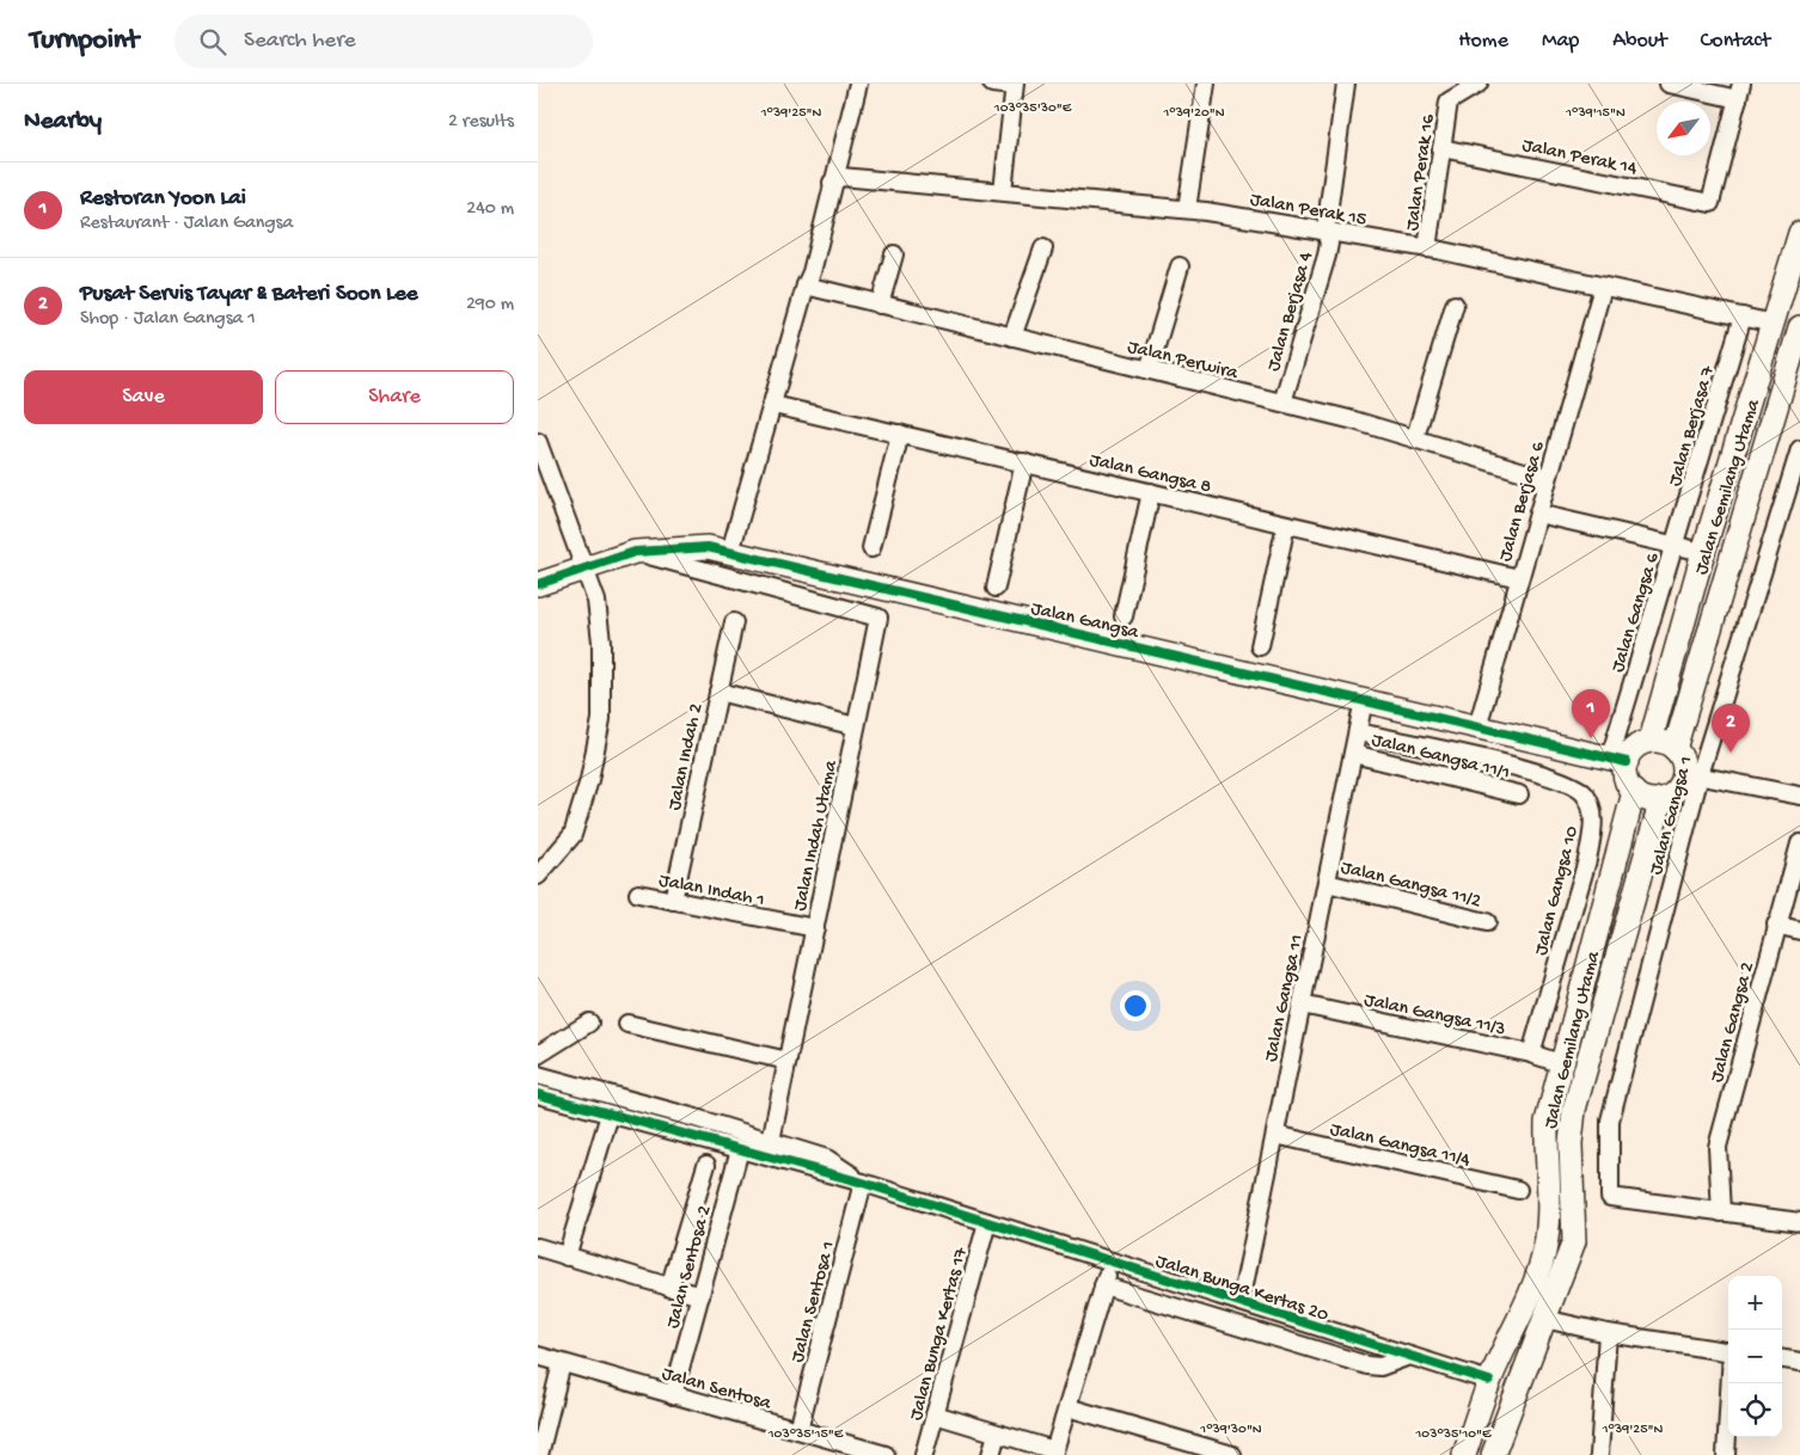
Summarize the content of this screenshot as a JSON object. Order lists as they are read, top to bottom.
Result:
{
  "streets": {
    "main road": ["Jalan Gemilang Utama", "Jalan Gangsa"],
    "street": [
      "Jalan Perak 14",
      "Jalan Perak 16",
      "Jalan Perak 15",
      "Jalan Berjasa 4",
      "Jalan Perwira",
      "Jalan Berjasa 7",
      "Jalan Gangsa 8",
      "Jalan Berjasa 6",
      "Jalan Gangsa 6",
      "Jalan Gangsa 11/1",
      "Jalan Indah 2",
      "Jalan Gangsa 1",
      "Jalan Indah Utama",
      "Jalan Gangsa 11/2",
      "Jalan Indah 1",
      "Jalan Gangsa 10",
      "Jalan Gangsa 11",
      "Jalan Gangsa 11/3",
      "Jalan Gangsa 2",
      "Jalan Gangsa 11/4",
      "Jalan Sentosa 2",
      "Jalan Bunga Kertas 20",
      "Jalan Sentosa 1",
      "Jalan Bunga Kertas 17",
      "Jalan Sentosa"
    ]
  },
  "crossings": [
    ["Jalan Perak 14", "Jalan Perak 16"],
    ["Jalan Perak 16", "Jalan Perak 15"],
    ["Jalan Perak 15", "Jalan Berjasa 4"],
    ["Jalan Perak 15", "Jalan Berjasa 7"],
    ["Jalan Perak 15", "Jalan Gemilang Utama"],
    ["Jalan Perak 15", "Jalan Berjasa 6"],
    ["Jalan Berjasa 4", "Jalan Perwira"],
    ["Jalan Perwira", "Jalan Berjasa 6"],
    ["Jalan Berjasa 7", "Jalan Gangsa 6"],
    ["Jalan Gangsa 8", "Jalan Berjasa 6"],
    ["Jalan Gemilang Utama", "Jalan Gangsa 6"],
    ["Jalan Gemilang Utama", "Jalan Gangsa"],
    ["Jalan Gemilang Utama", "Jalan Gangsa 1"],
    ["Jalan Gemilang Utama", "Jalan Gangsa 11/3"],
    ["Jalan Gemilang Utama", "Jalan Bunga Kertas 20"],
    ["Jalan Berjasa 6", "Jalan Gangsa"],
    ["Jalan Gangsa 6", "Jalan Gangsa"],
    ["Jalan Gangsa 6", "Jalan Gangsa 1"],
    ["Jalan Gangsa", "Jalan Gangsa 1"],
    ["Jalan Gangsa", "Jalan Indah Utama"],
    ["Jalan Gangsa", "Jalan Gangsa 11"],
    ["Jalan Gangsa 11/1", "Jalan Gangsa 11"],
    ["Jalan Indah 2", "Jalan Indah 1"],
    ["Jalan Gangsa 1", "Jalan Gangsa 2"],
    ["Jalan Indah Utama", "Jalan Indah 1"],
    ["Jalan Gangsa 11/2", "Jalan Gangsa 11"],
    ["Jalan Gangsa 10", "Jalan Gangsa 11"],
    ["Jalan Gangsa 10", "Jalan Gangsa 11/3"],
    ["Jalan Gangsa 11", "Jalan Gangsa 11/3"],
    ["Jalan Gangsa 11", "Jalan Gangsa 11/4"],
    ["Jalan Gangsa 11", "Jalan Bunga Kertas 20"],
    ["Jalan Sentosa 2", "Jalan Sentosa"],
    ["Jalan Bunga Kertas 20", "Jalan Sentosa 1"],
    ["Jalan Bunga Kertas 20", "Jalan Bunga Kertas 17"],
    ["Jalan Sentosa 1", "Jalan Sentosa"]
  ],
  "north": "bottom left",
  "page": {
    "header": "Turnpoint",
    "search": "Search here",
    "nav": [
      "Home",
      "Map",
      "About",
      "Contact"
    ],
    "heading": ["Nearby", "2 results"],
    "list": [
      {
        "mark": "1",
        "name": "Restoran Yoon Lai",
        "note": "Restaurant · Jalan Gangsa",
        "value": "240 m"
      },
      {
        "mark": "2",
        "name": "Pusat Servis Tayar & Bateri Soon Lee",
        "note": "Shop · Jalan Gangsa 1",
        "value": "290 m"
      }
    ],
    "buttons": ["Save", "Share"],
    "pins": ["1", "2"],
    "map_buttons": ["+", "−"]
  },
  "coordinates": [
    "103°35'30\"E",
    "1°39'20\"N",
    "1°39'15\"N",
    "1°39'25\"N",
    "1°39'30\"N",
    "103°35'15\"E",
    "103°35'10\"E"
  ]
}
